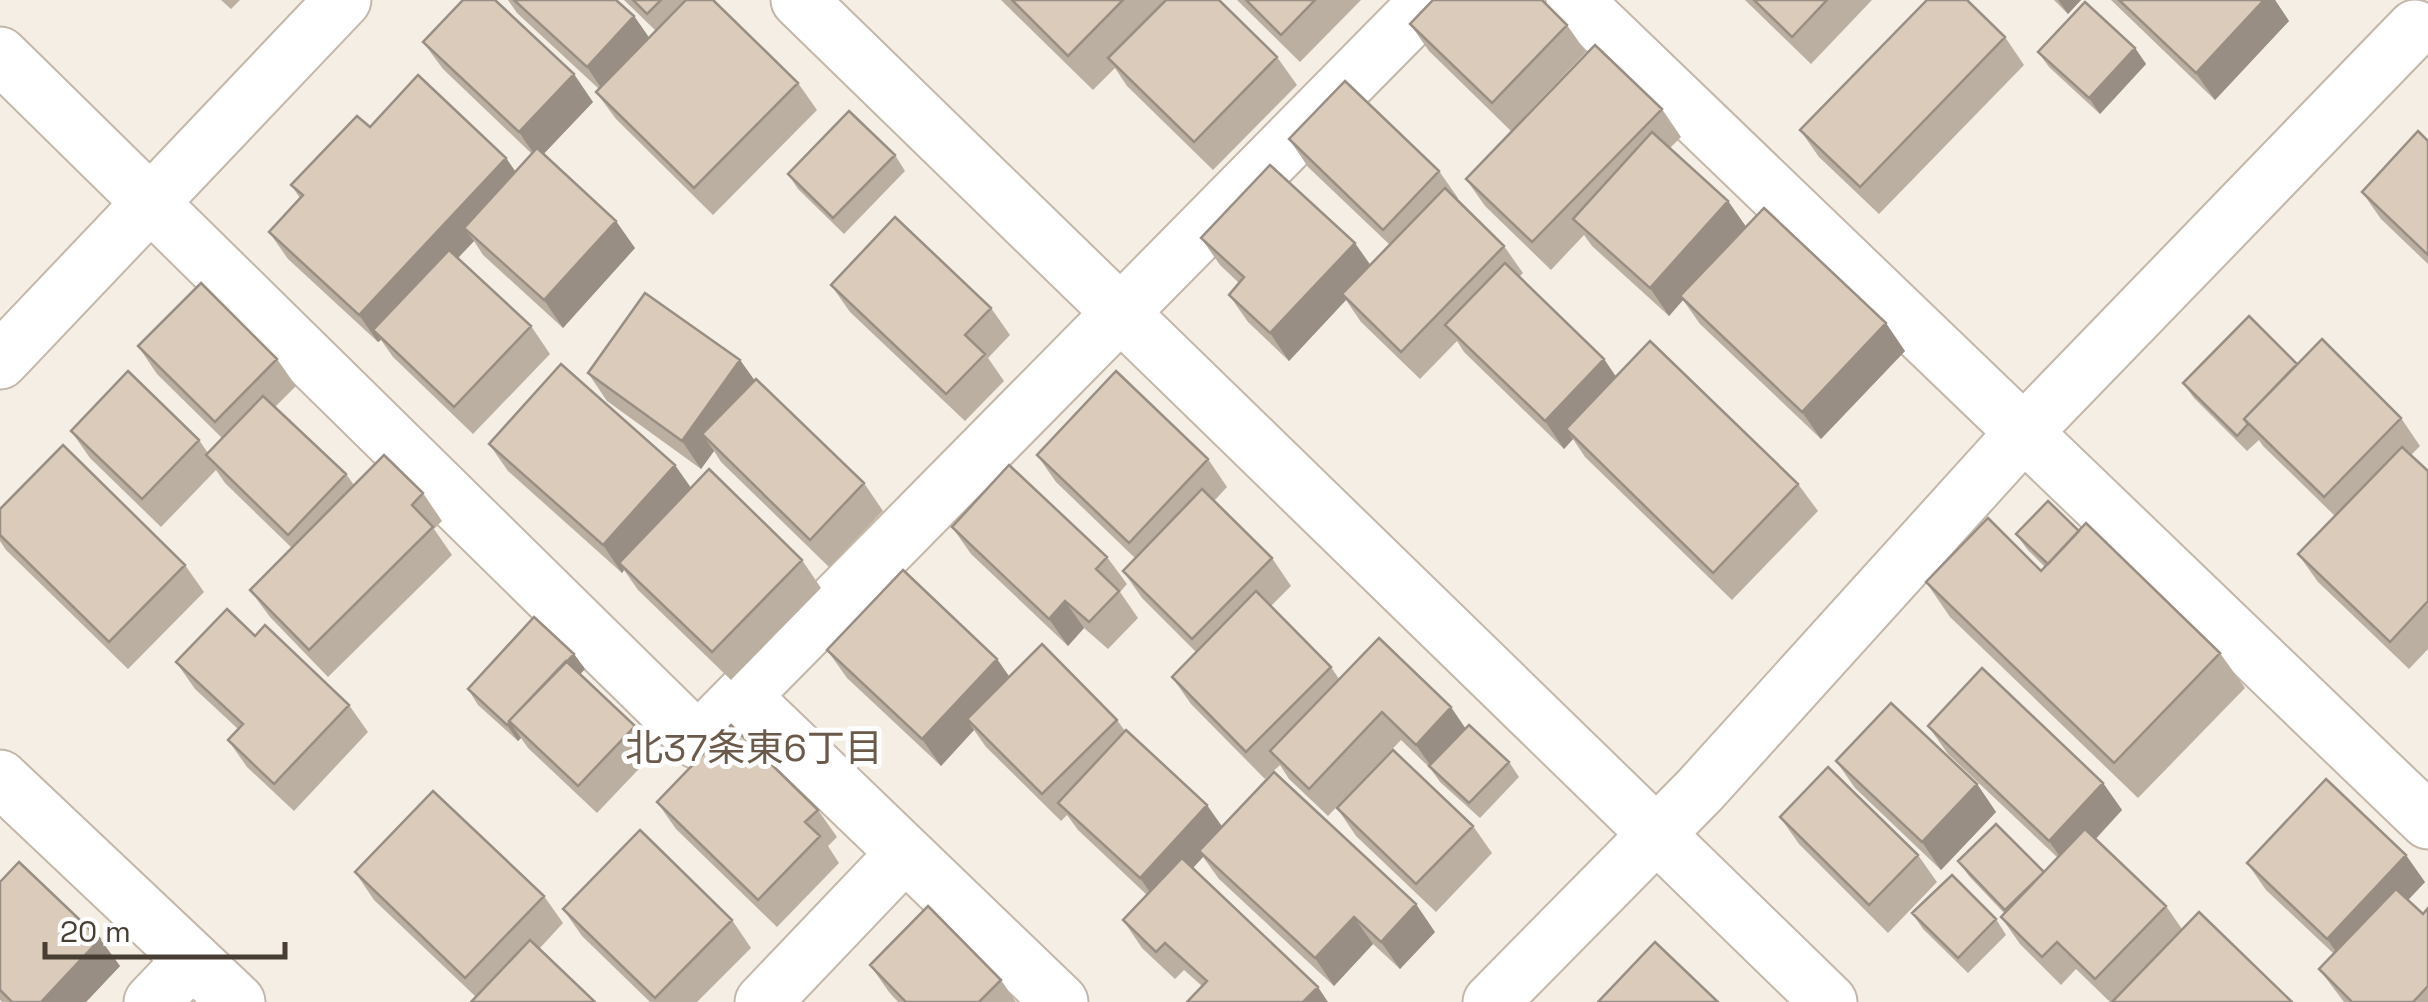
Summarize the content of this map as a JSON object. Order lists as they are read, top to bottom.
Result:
{
  "districts": ["北37条東6丁目"],
  "scale_bar": "20 m"
}
